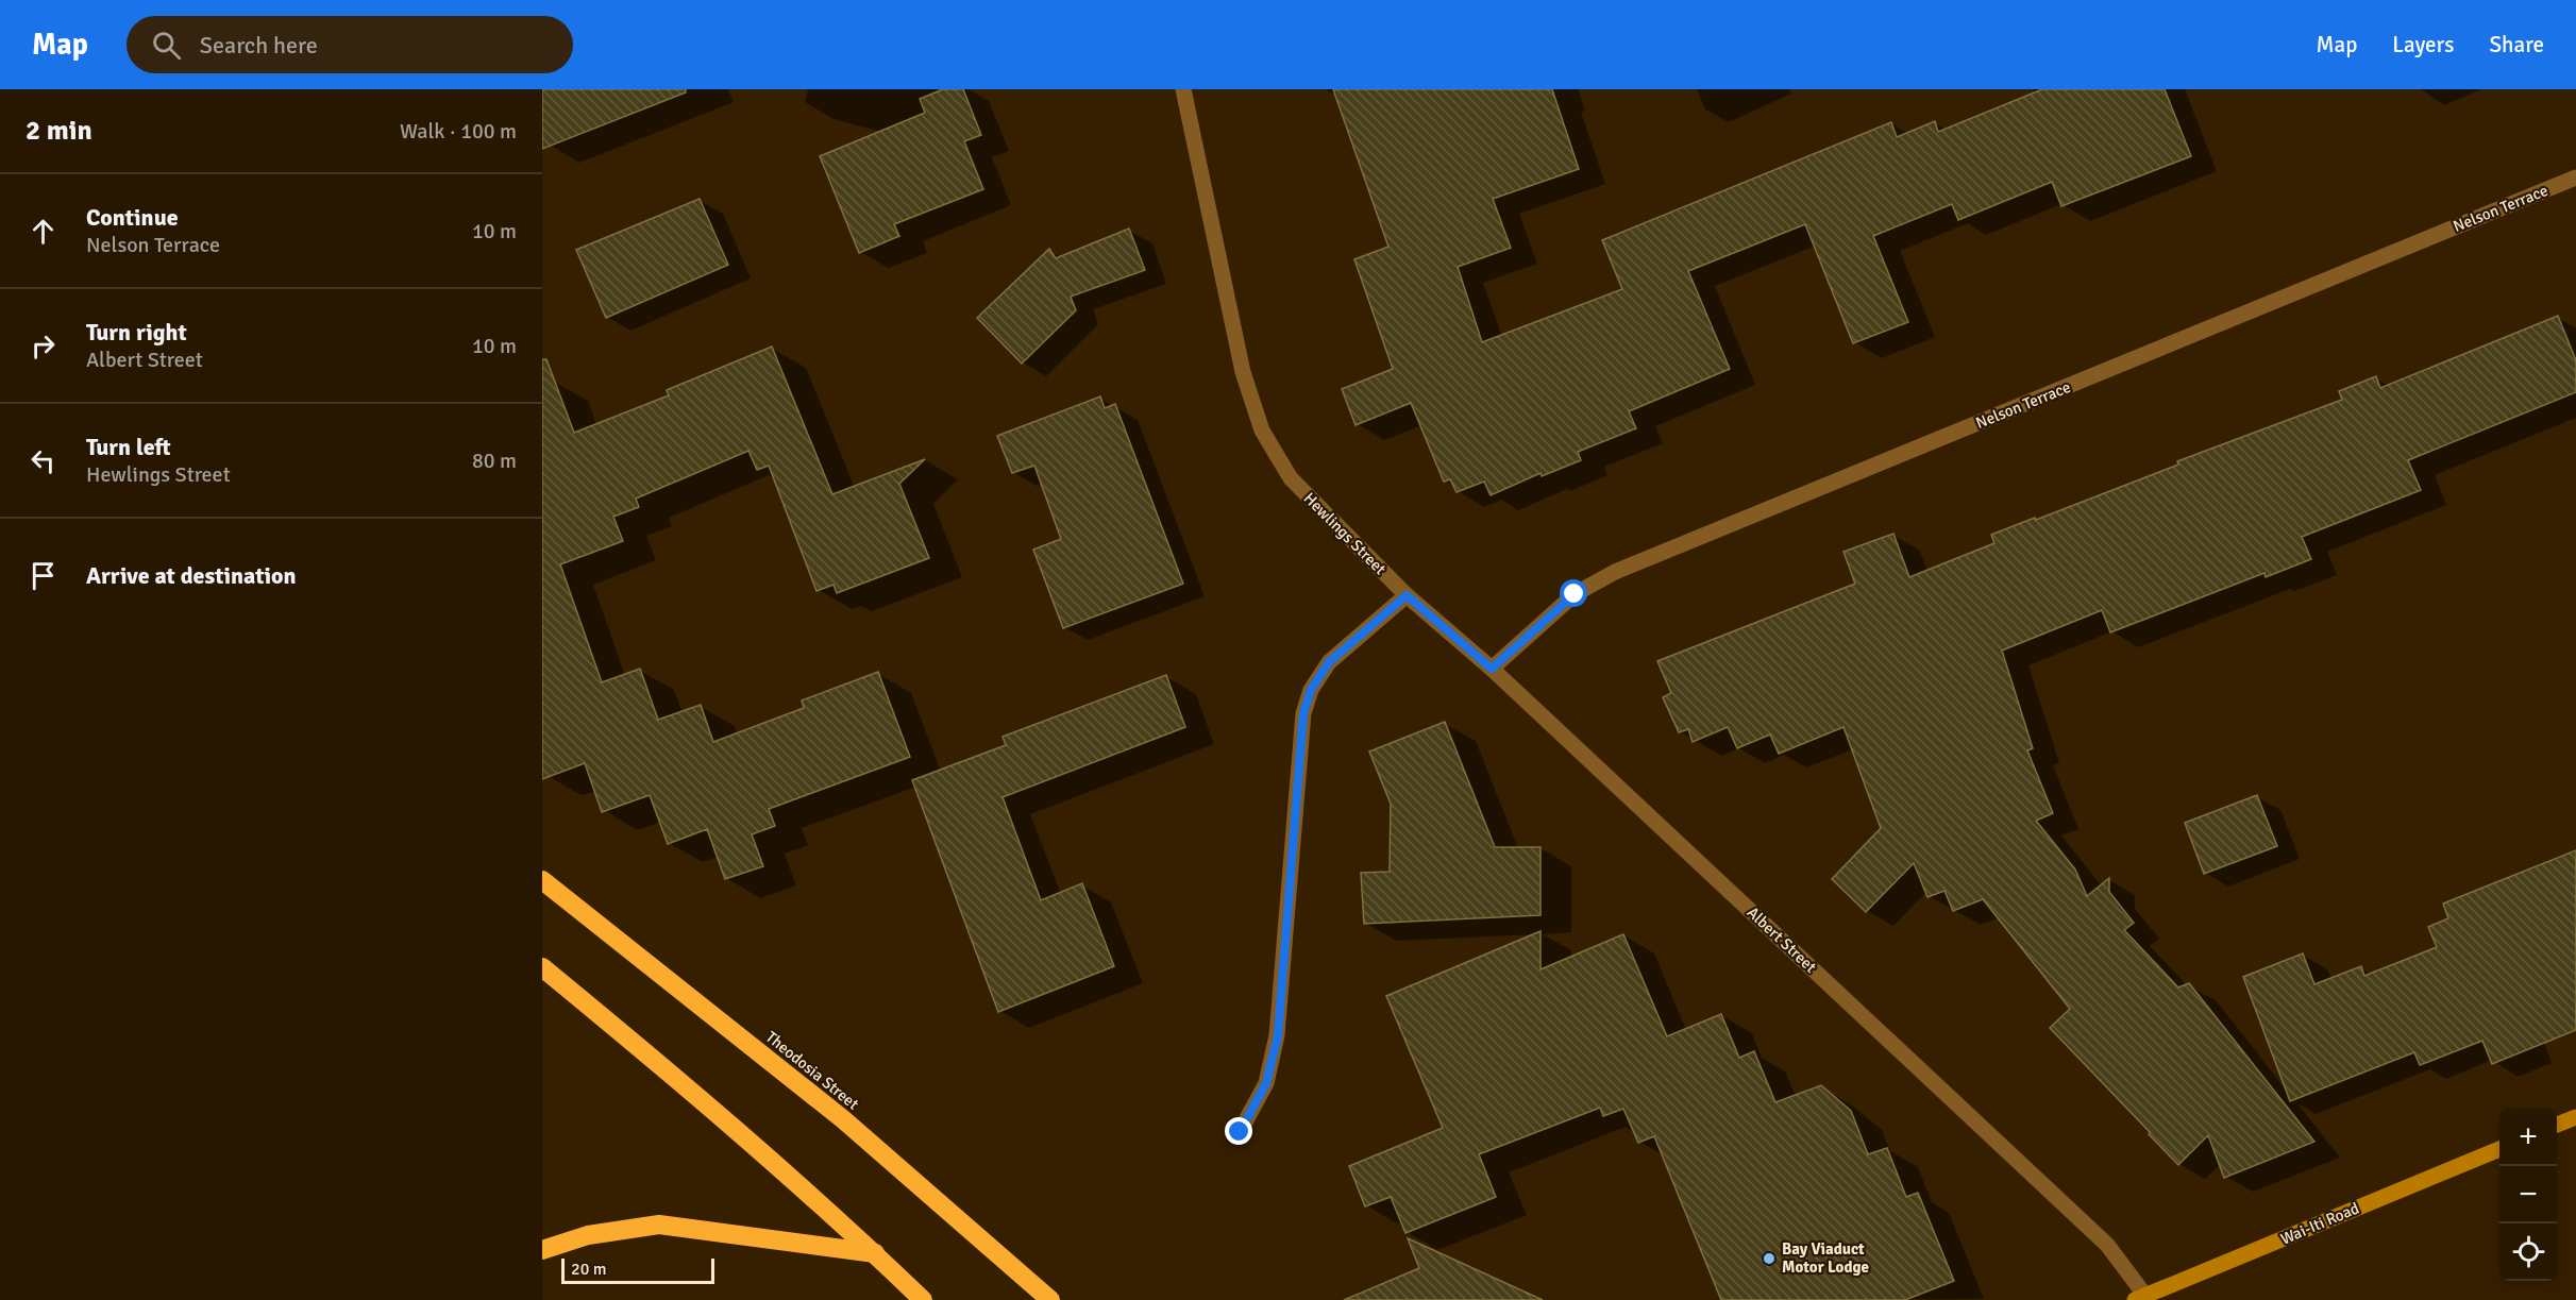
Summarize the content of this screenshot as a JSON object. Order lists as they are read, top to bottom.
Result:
{
  "streets": {
    "highway": ["Theodosia Street"],
    "main road": ["Wai-Iti Road"],
    "street": ["Nelson Terrace", "Hewlings Street", "Albert Street"]
  },
  "crossings": [
    ["Nelson Terrace", "Albert Street"],
    ["Hewlings Street", "Albert Street"],
    ["Albert Street", "Wai-Iti Road"]
  ],
  "places": ["Bay Viaduct Motor Lodge"],
  "scale_bar": "20 m",
  "page": {
    "header": "Map",
    "search": "Search here",
    "nav": ["Map", "Layers", "Share"],
    "heading": ["2 min", "Walk · 100 m"],
    "list": [
      ["Continue", "Nelson Terrace", "10 m"],
      ["Turn right", "Albert Street", "10 m"],
      ["Turn left", "Hewlings Street", "80 m"],
      "Arrive at destination"
    ],
    "map_buttons": ["+", "−"],
    "scale": "20 m"
  }
}
